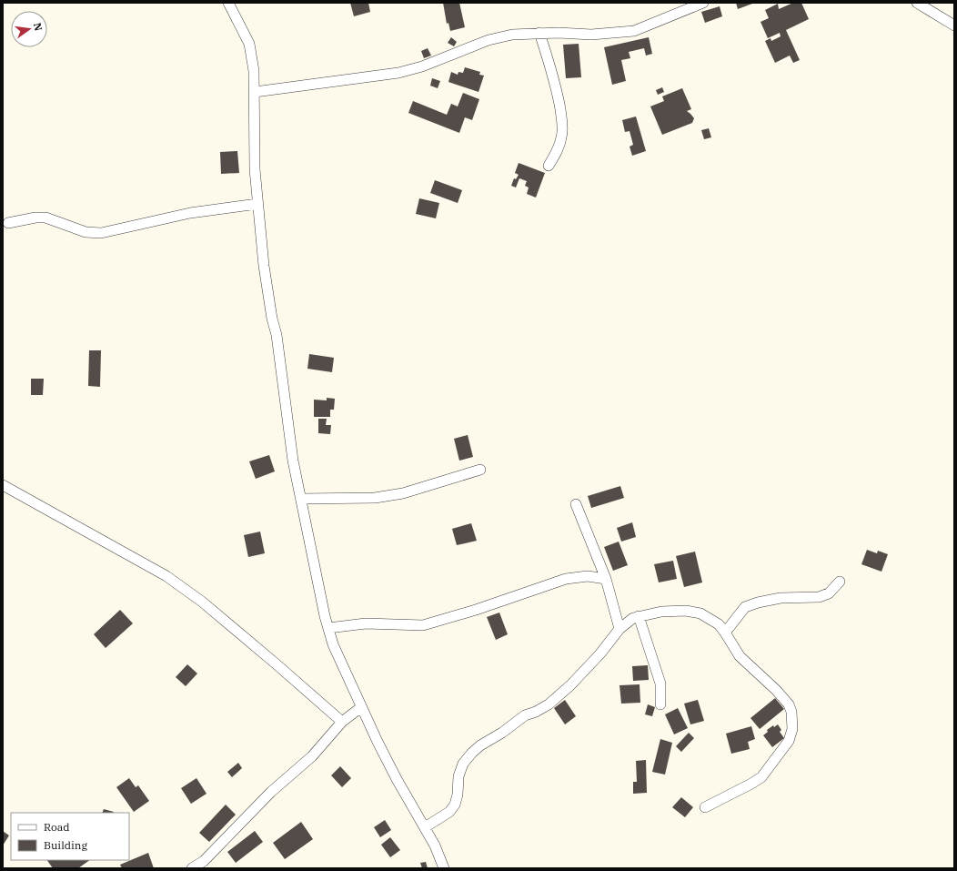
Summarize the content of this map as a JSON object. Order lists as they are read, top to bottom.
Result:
{
  "legend": ["Road", "Building"],
  "north": "right"
}
